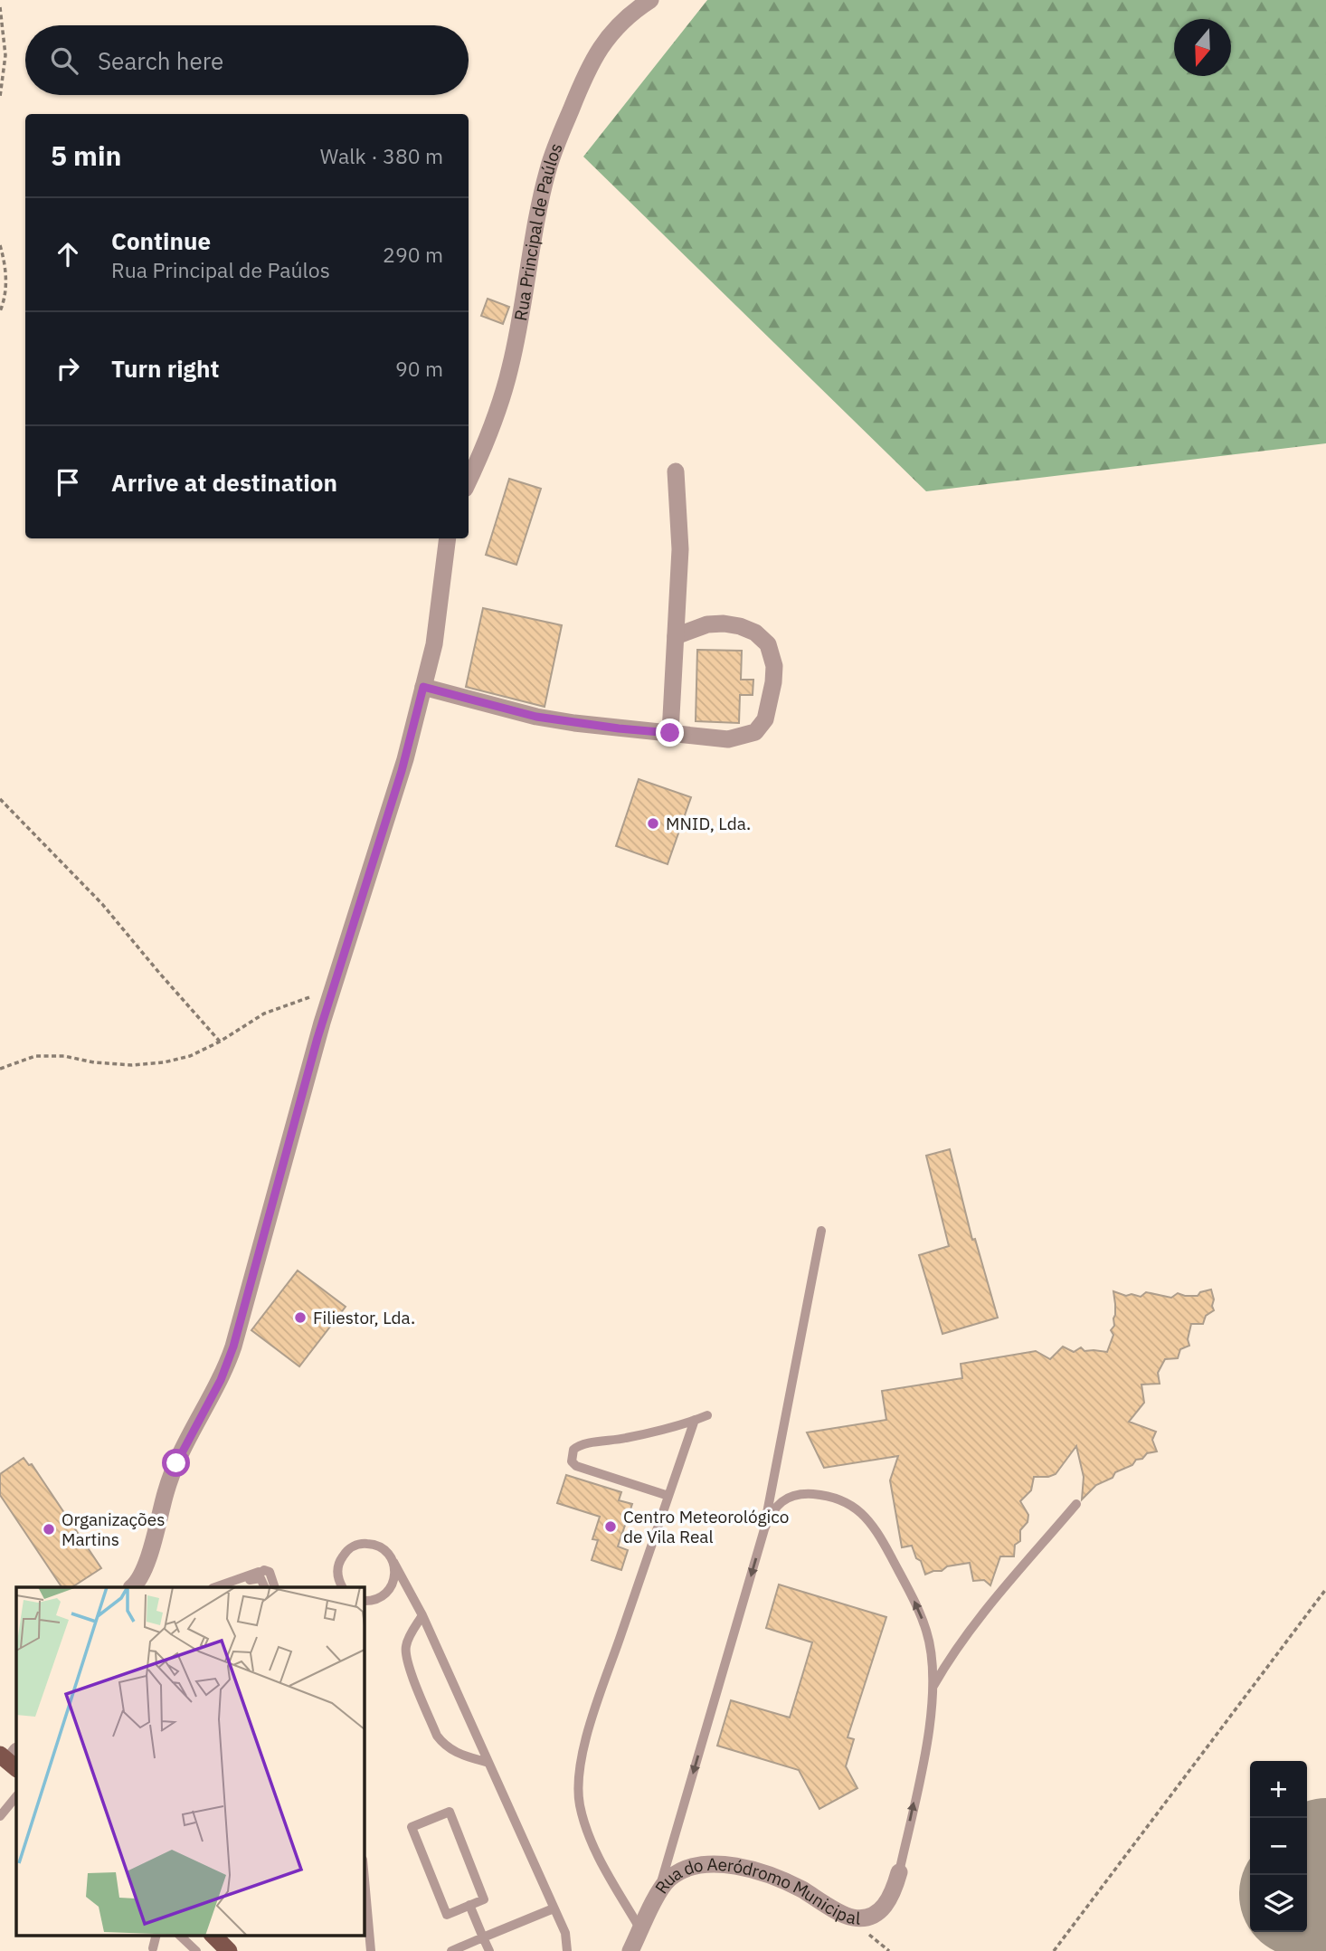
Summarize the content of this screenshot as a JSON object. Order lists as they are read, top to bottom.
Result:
{
  "streets": {
    "street": ["Rua Principal de Paúlos", "Rua do Aeródromo Municipal"]
  },
  "places": [
    "MNID, Lda.",
    "Filiestor, Lda.",
    "Centro Meteorológico de Vila Real",
    "Organizações Martins"
  ],
  "north": "bottom",
  "page": {
    "search": "Search here",
    "heading": ["5 min", "Walk · 380 m"],
    "list": [
      ["Continue", "Rua Principal de Paúlos", "290 m"],
      ["Turn right", "90 m"],
      "Arrive at destination"
    ],
    "map_buttons": ["+", "−"]
  }
}
